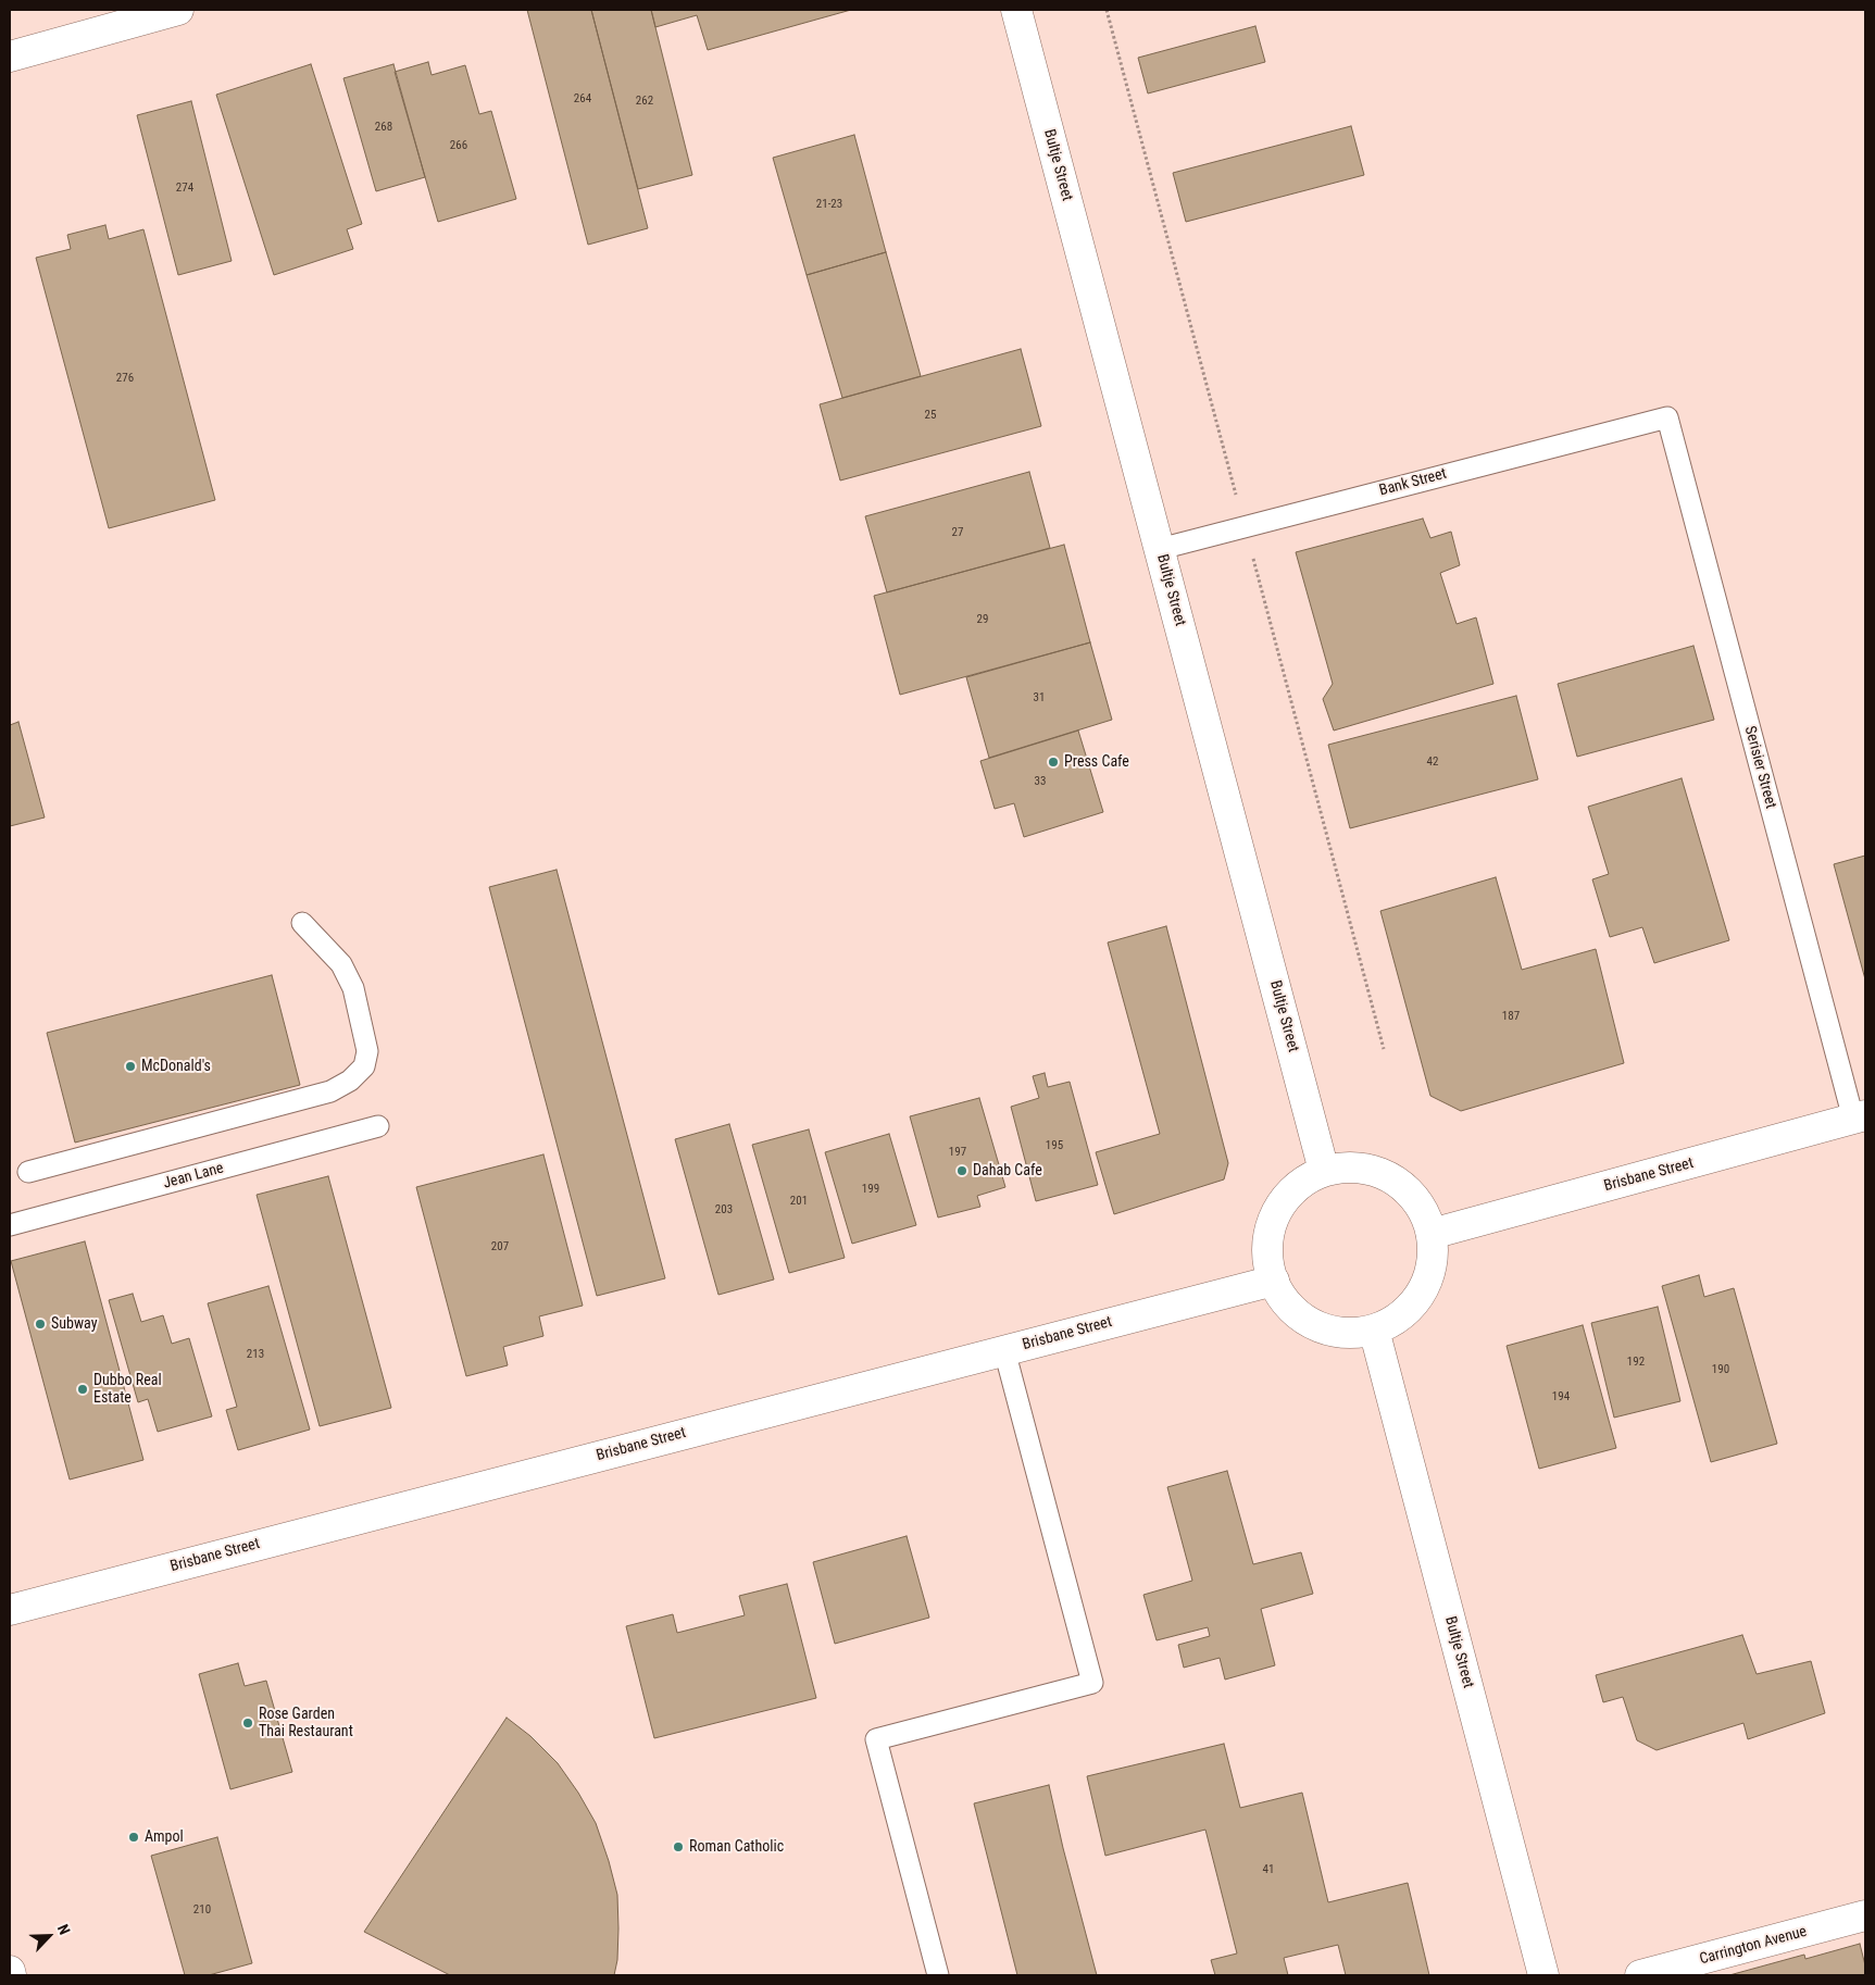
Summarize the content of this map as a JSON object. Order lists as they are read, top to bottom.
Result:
{
  "streets": {
    "main road": ["Bultje Street", "Brisbane Street", "Carrington Avenue"],
    "lane": ["Bank Street", "Serisier Street", "Jean Lane"]
  },
  "crossings": [
    ["Bultje Street", "Bank Street"],
    ["Bultje Street", "Brisbane Street"],
    ["Bank Street", "Serisier Street"],
    ["Serisier Street", "Brisbane Street"]
  ],
  "places": [
    "Press Cafe",
    "McDonald's",
    "Dahab Cafe",
    "Subway",
    "Dubbo Real Estate",
    "Rose Garden Thai Restaurant",
    "Ampol",
    "Roman Catholic"
  ],
  "house_numbers": [
    "264",
    "262",
    "268",
    "266",
    "274",
    "21-23",
    "276",
    "25",
    "27",
    "29",
    "31",
    "42",
    "33",
    "187",
    "195",
    "197",
    "199",
    "201",
    "203",
    "207",
    "213",
    "192",
    "190",
    "194",
    "41",
    "210"
  ],
  "north": "top right"
}
